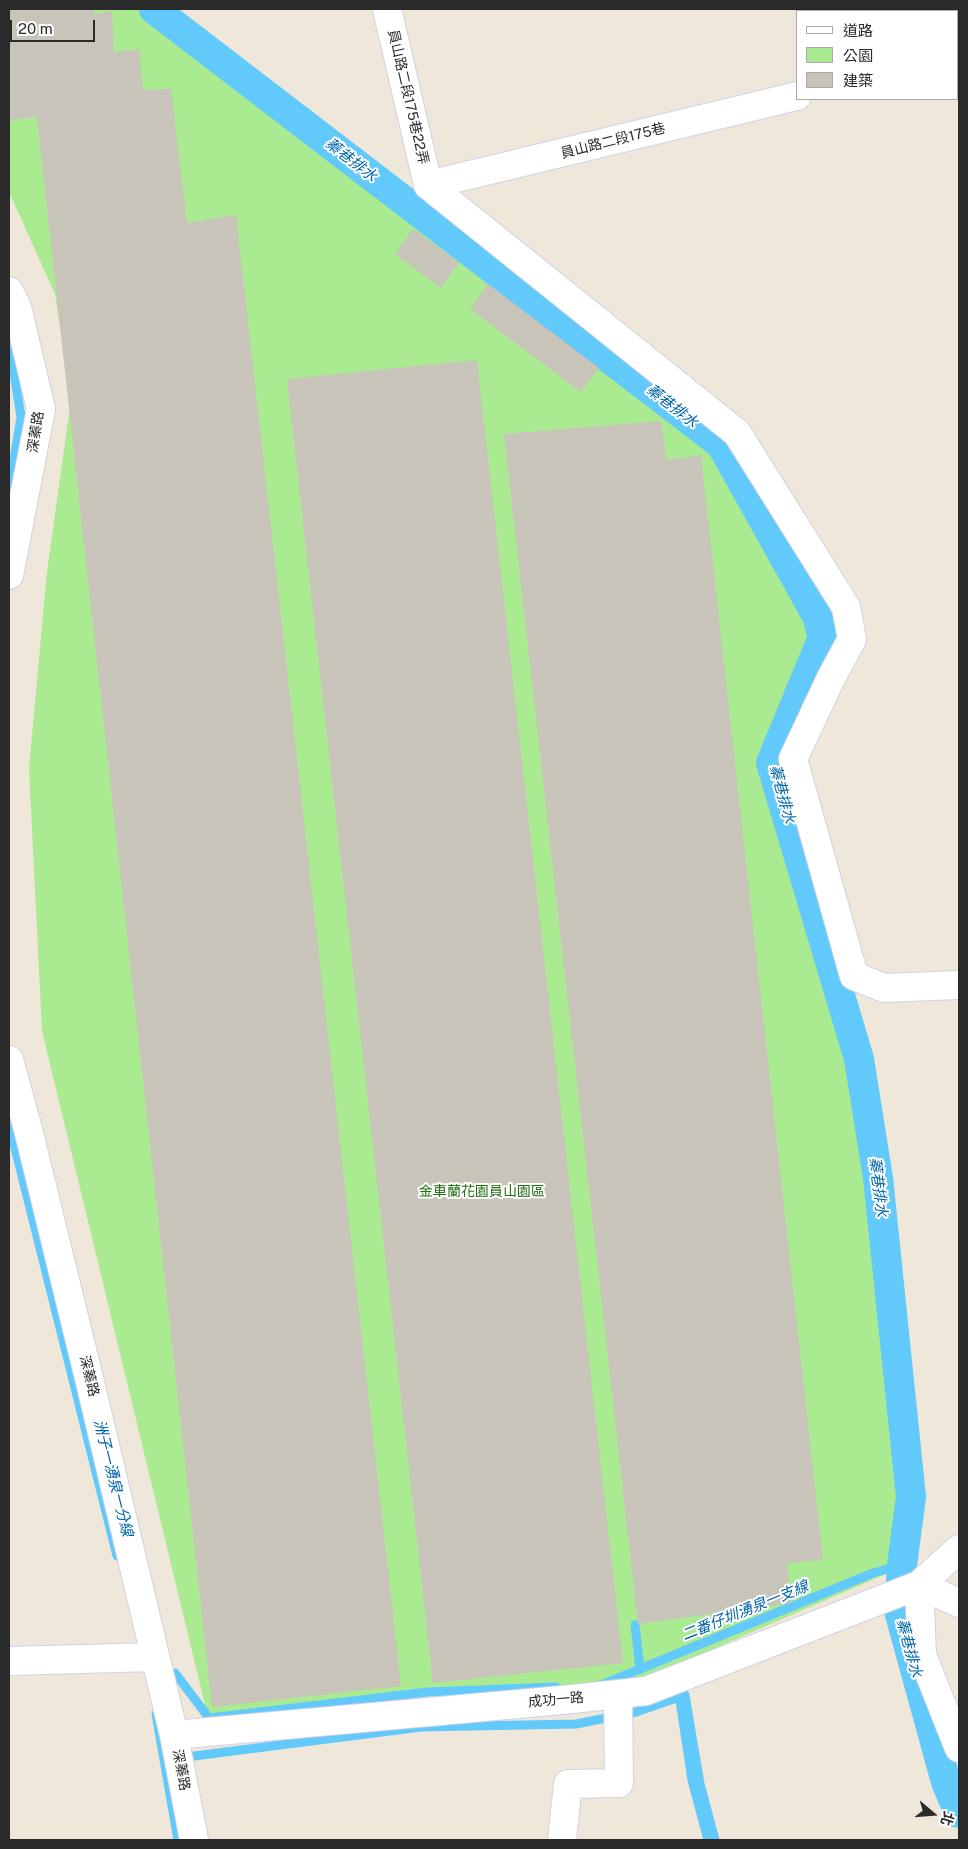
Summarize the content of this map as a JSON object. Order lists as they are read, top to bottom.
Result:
{
  "streets": {
    "street": [
      "員山路二段175巷22弄",
      "員山路二段175巷",
      "深蓁路",
      "成功一路"
    ]
  },
  "crossings": [
    ["員山路二段175巷22弄", "員山路二段175巷"],
    ["深蓁路", "成功一路"]
  ],
  "water": ["蓁巷排水", "洲子一湧泉一分線", "二番仔圳湧泉一支線"],
  "parks": ["金車蘭花園員山園區"],
  "legend": ["道路", "公園", "建築"],
  "scale_bar": "20 m",
  "north": "right"
}
